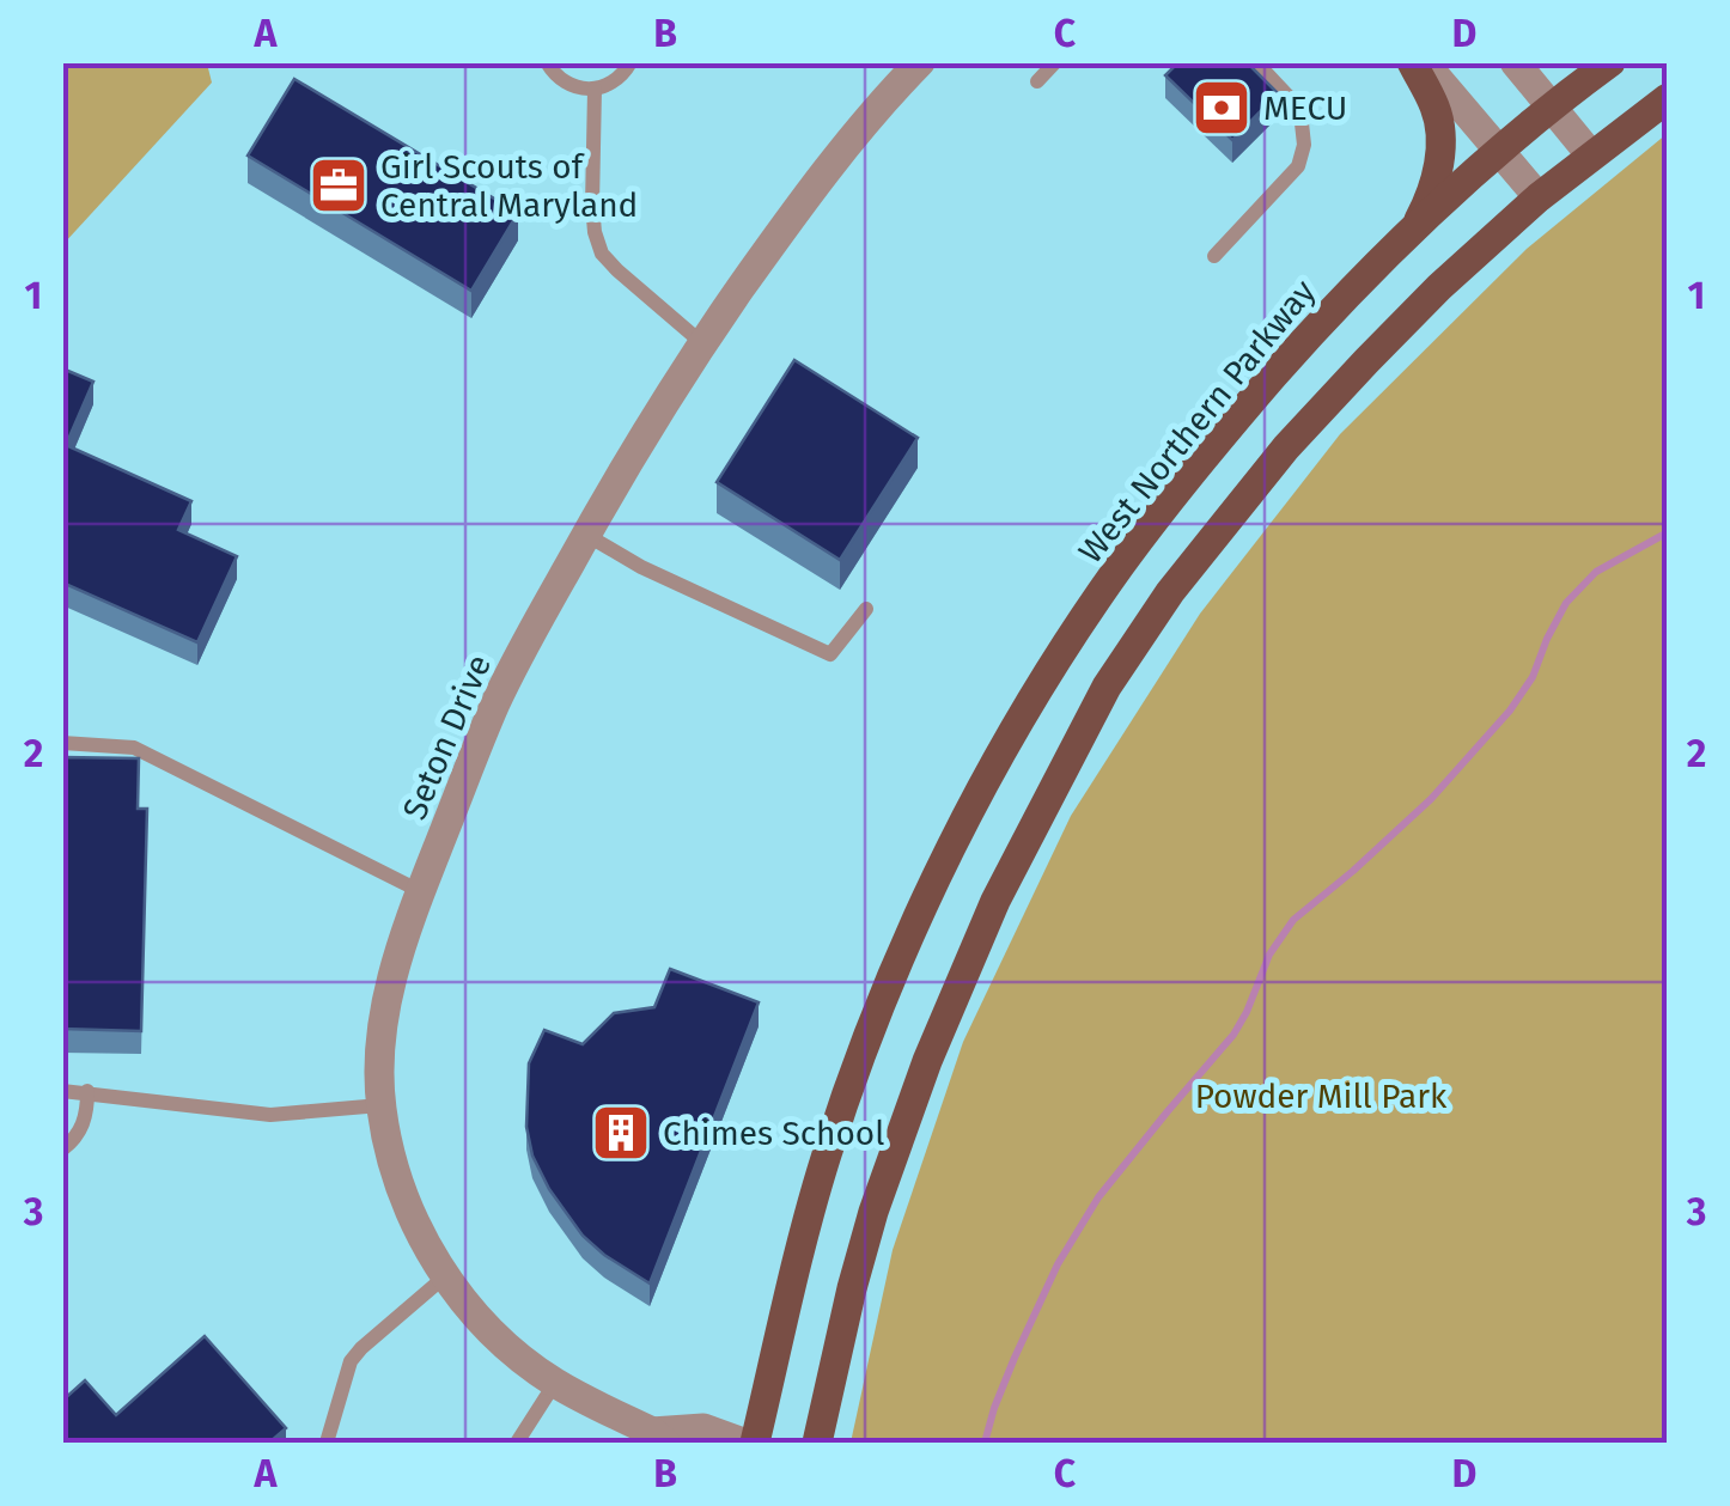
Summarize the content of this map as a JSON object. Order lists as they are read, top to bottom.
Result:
{
  "streets": {
    "main road": ["West Northern Parkway"],
    "street": ["Seton Drive"]
  },
  "parks": ["Powder Mill Park"],
  "places": {
    "bank": ["MECU"],
    "office": ["Girl Scouts of Central Maryland"],
    "building": ["Chimes School"]
  },
  "grid": {
    "columns": [
      "A",
      "B",
      "C",
      "D"
    ],
    "rows": ["1", "2", "3"]
  }
}
